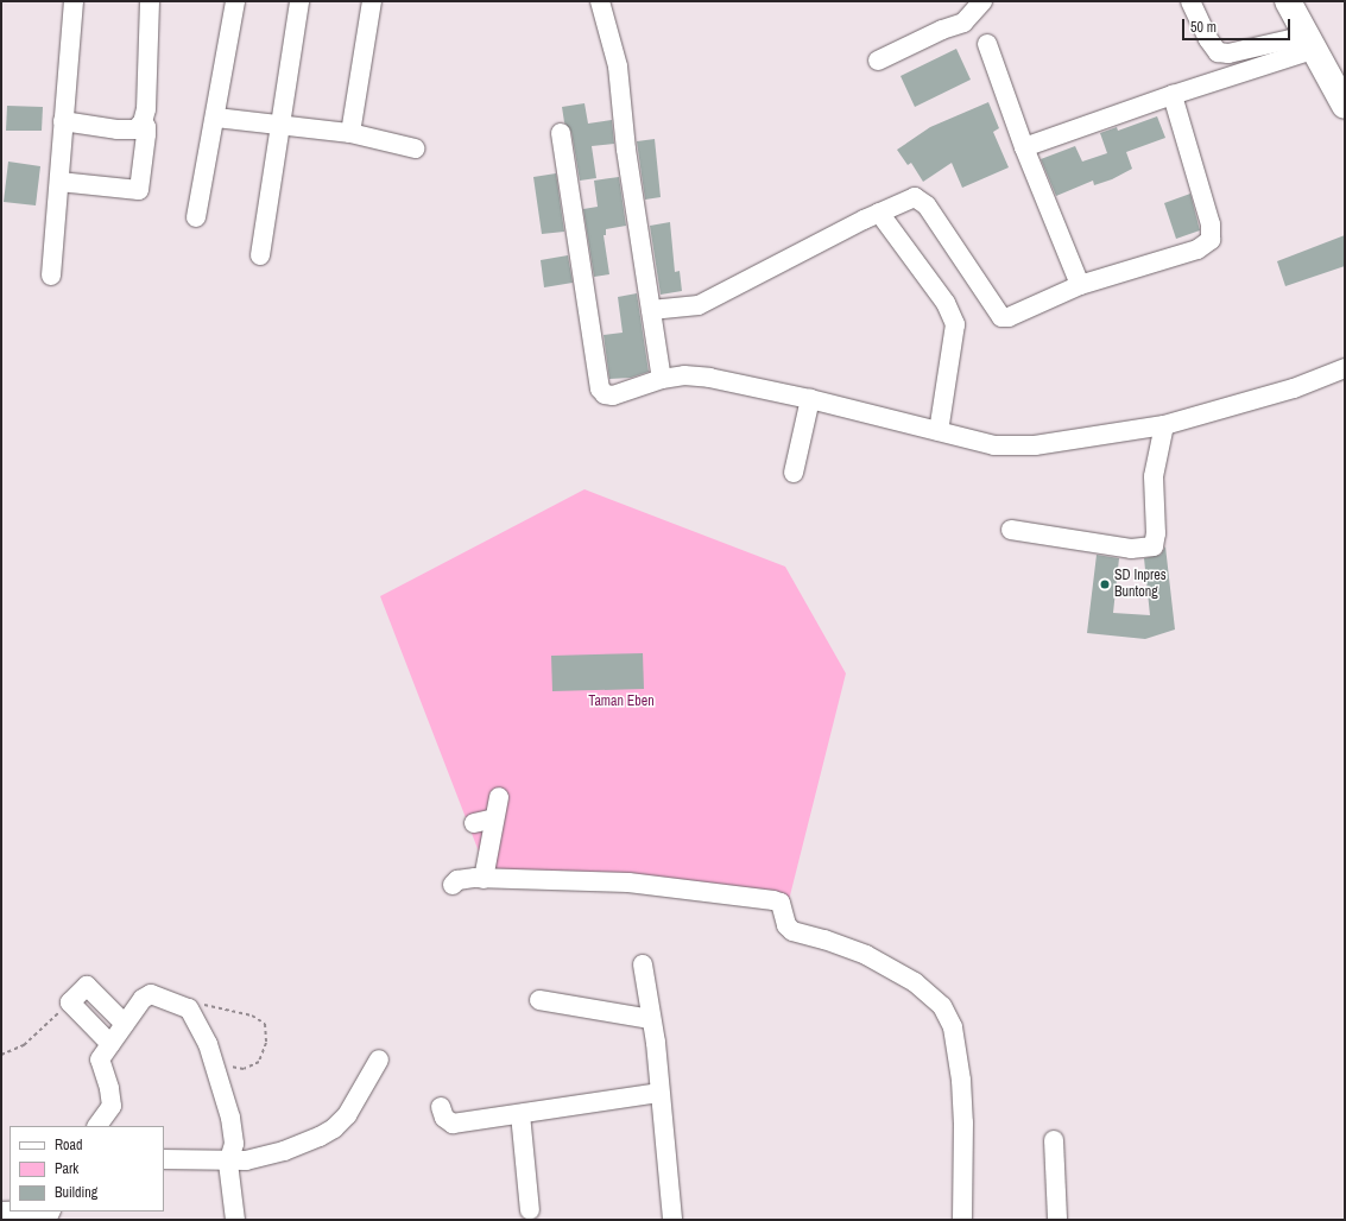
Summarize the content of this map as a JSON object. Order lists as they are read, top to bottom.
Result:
{
  "parks": ["Taman Eben"],
  "places": ["SD Inpres Buntong"],
  "legend": ["Road", "Park", "Building"],
  "scale_bar": "50 m"
}
